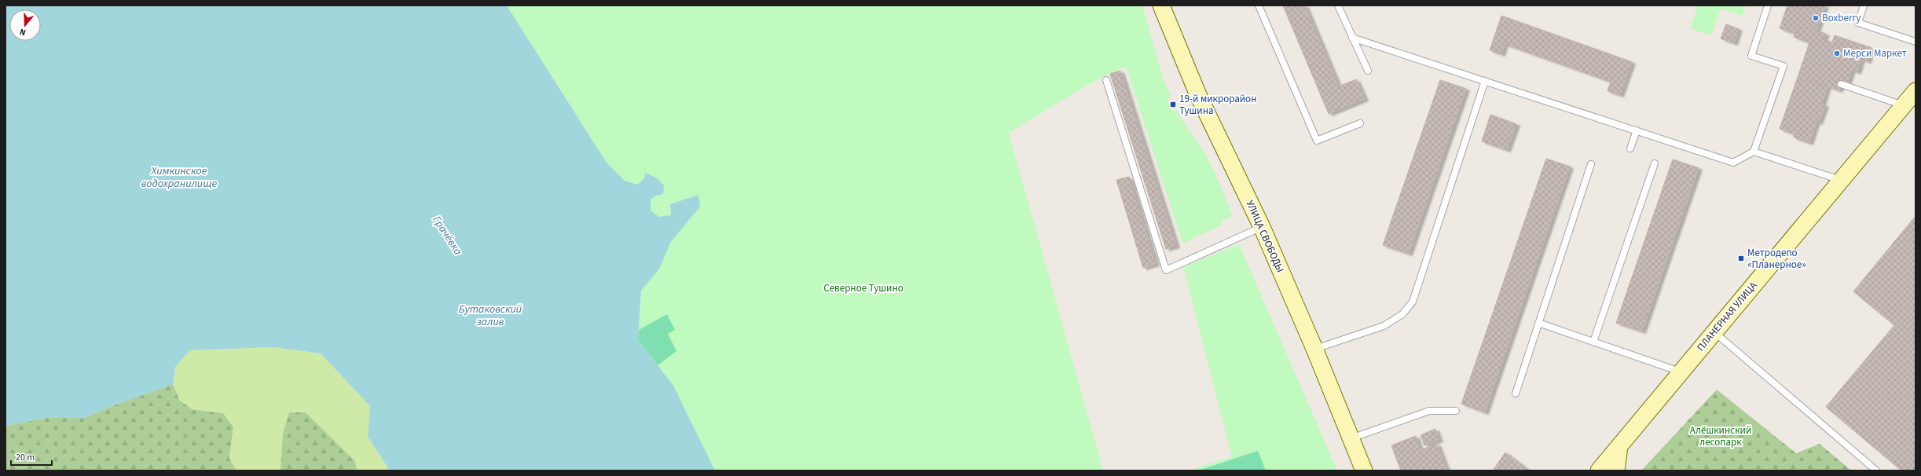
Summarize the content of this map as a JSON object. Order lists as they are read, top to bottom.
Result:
{
  "streets": {
    "main road": ["УЛИЦА СВОБОДЫ", "ПЛАНЕРНАЯ УЛИЦА"]
  },
  "water": ["Химкинское водохранилище", "Грачёвка", "Бутаковский залив"],
  "parks": ["Северное Тушино", "Алёшкинский лесопарк"],
  "places": {
    "other": ["Boxberry", "Мерси Маркет"],
    "transit": ["19-й микрорайон Тушина", "Метродепо «Планерное»"]
  },
  "scale_bar": "20 m",
  "north": "bottom"
}
